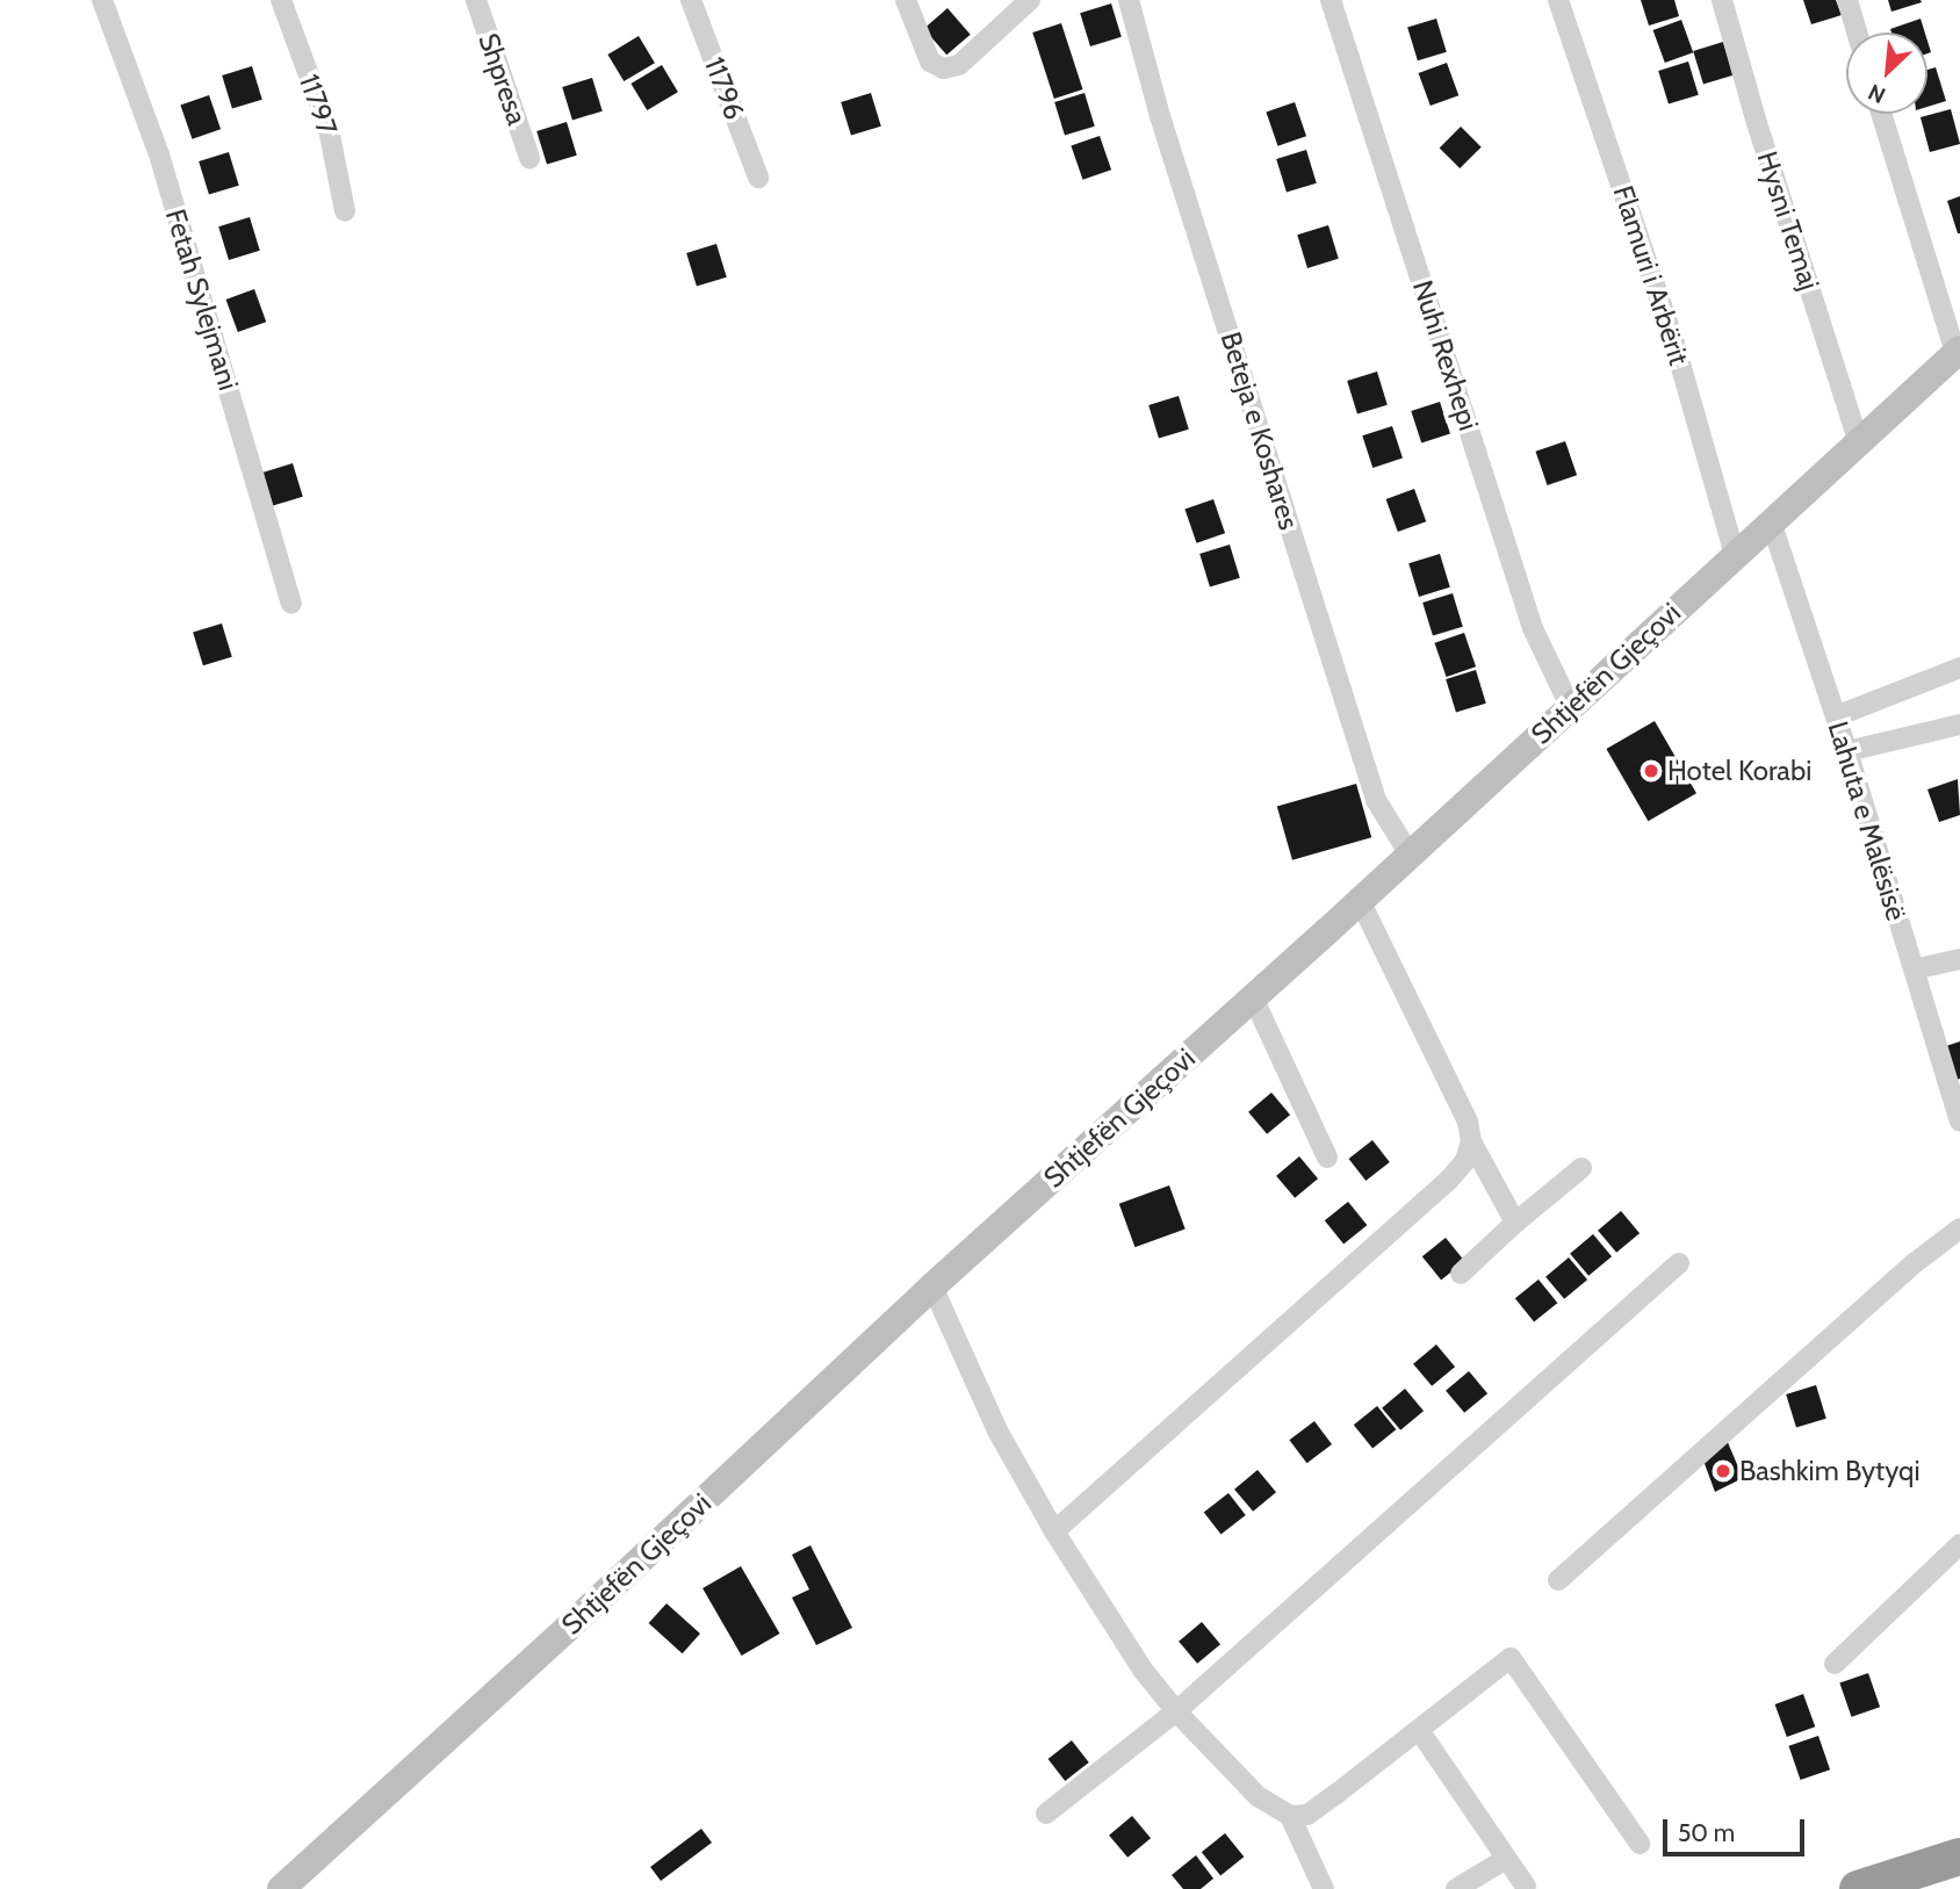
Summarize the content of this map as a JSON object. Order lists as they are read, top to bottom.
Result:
{
  "streets": {
    "street": [
      "Shpresa",
      "11796",
      "11797",
      "Hysni Temaj",
      "Flamuri i Arbërit",
      "Fetah Sylejmani",
      "Nuhi Rexhepi",
      "Beteja e Koshares",
      "Shtjefën Gjeçovi",
      "Lahuta e Malësisë"
    ]
  },
  "crossings": [
    ["Hysni Temaj", "Shtjefën Gjeçovi"],
    ["Flamuri i Arbërit", "Shtjefën Gjeçovi"],
    ["Nuhi Rexhepi", "Shtjefën Gjeçovi"],
    ["Beteja e Koshares", "Shtjefën Gjeçovi"],
    ["Shtjefën Gjeçovi", "Lahuta e Malësisë"]
  ],
  "places": ["Hotel Korabi", "Bashkim Bytyqi"],
  "scale_bar": "50 m",
  "north": "bottom left"
}
